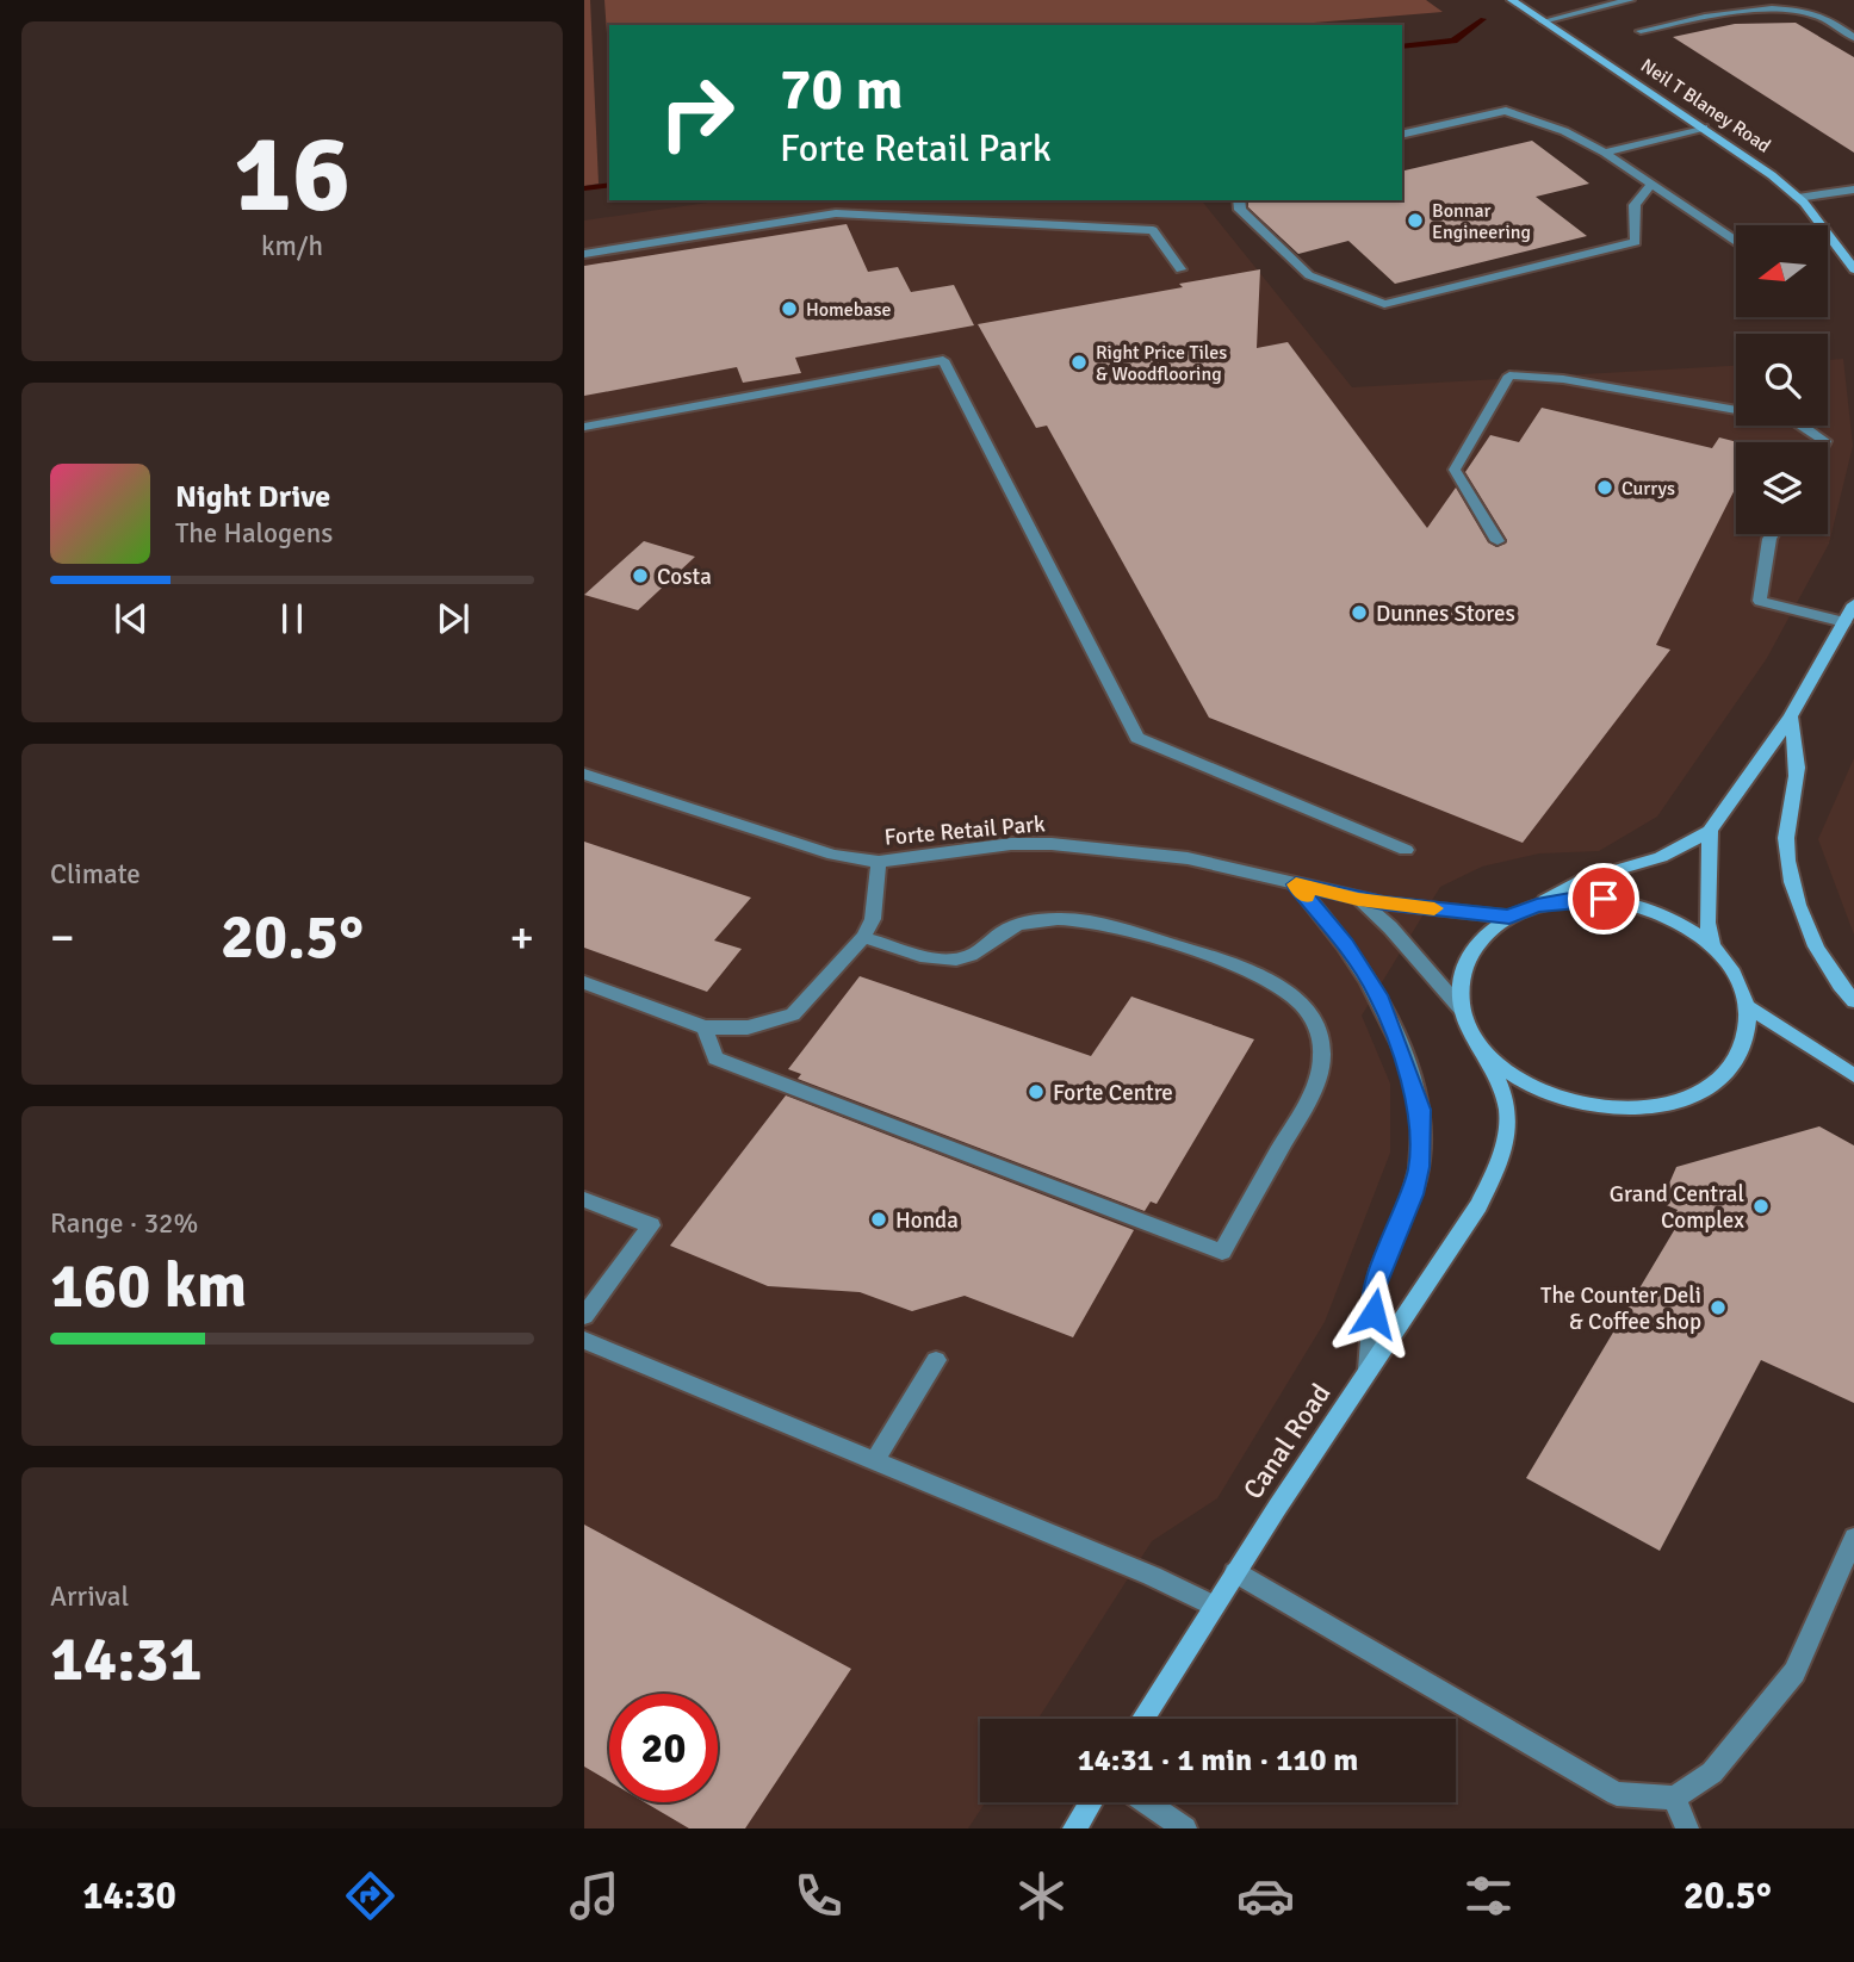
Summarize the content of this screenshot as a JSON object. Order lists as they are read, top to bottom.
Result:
{
  "streets": {
    "main road": ["Neil T Blaney Road", "Canal Road"],
    "street": ["Forte Retail Park"]
  },
  "crossings": [
    ["Forte Retail Park", "Canal Road"]
  ],
  "places": [
    "Bonnar Engineering",
    "Homebase",
    "Right Price Tiles & Woodflooring",
    "Currys",
    "Costa",
    "Dunnes Stores",
    "Forte Centre",
    "Grand Central Complex",
    "Honda",
    "The Counter Deli & Coffee shop"
  ],
  "north": "left",
  "page": {
    "tile": [
      ["16", "km/h"],
      "Climate",
      ["Range · 32%", "160 km"],
      ["Arrival", "14:31"]
    ],
    "turn": ["70 m", "Forte Retail Park"],
    "song": ["Night Drive", "The Halogens"],
    "heat": ["−", "20.5°", "+"],
    "limit": "20",
    "trip": "14:31 · 1 min · 110 m",
    "tabs": ["14:30", "20.5°"]
  }
}
